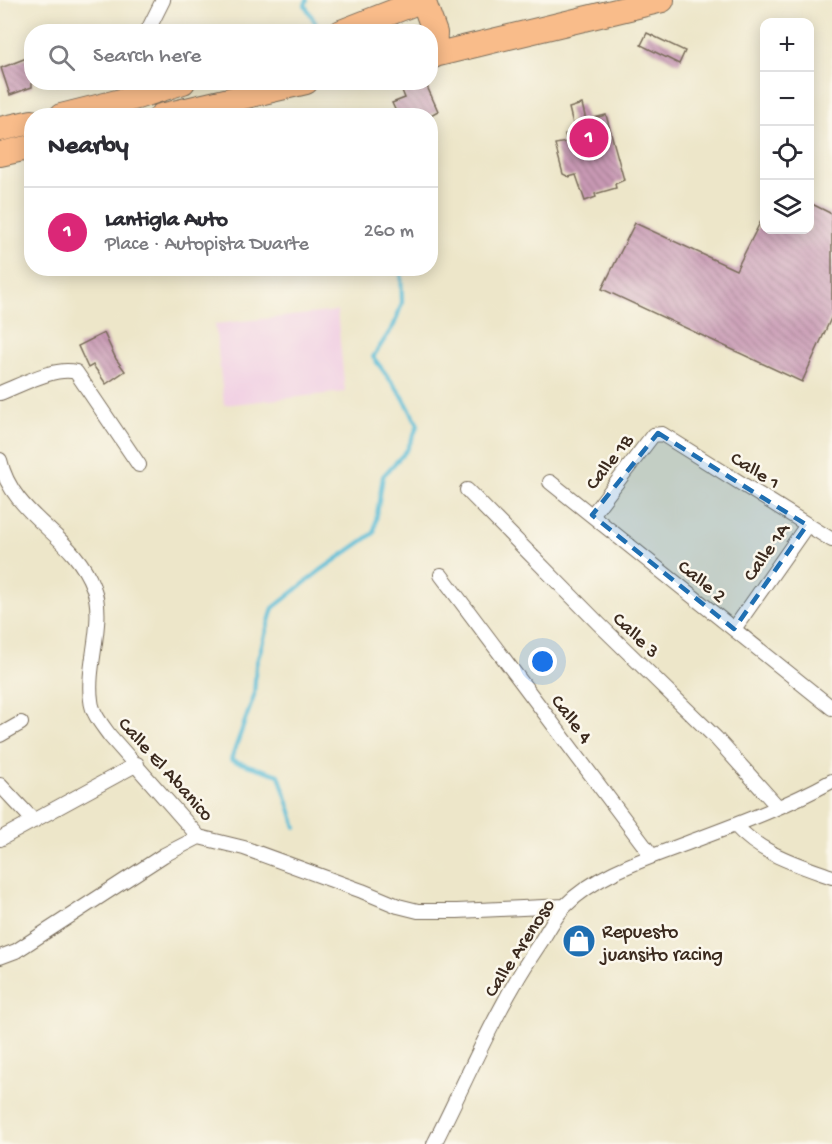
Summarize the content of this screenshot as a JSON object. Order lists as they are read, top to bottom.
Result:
{
  "streets": {
    "street": [
      "Calle 1B",
      "Calle 1",
      "Calle 1A",
      "Calle 2",
      "Calle 3",
      "Calle 4",
      "Calle El Abanico",
      "Calle Arenoso"
    ]
  },
  "crossings": [
    ["Calle 1B", "Calle 1"],
    ["Calle 1B", "Calle 2"],
    ["Calle 1", "Calle 1A"],
    ["Calle 1A", "Calle 2"],
    ["Calle 3", "Calle Arenoso"],
    ["Calle 4", "Calle Arenoso"],
    ["Calle El Abanico", "Calle Arenoso"]
  ],
  "places": {
    "shop": ["Repuesto juansito racing"]
  },
  "page": {
    "map_buttons": ["+", "−"],
    "search": "Search here",
    "heading": "Nearby",
    "pins": "1",
    "list": [
      {
        "mark": "1",
        "name": "Lantigla Auto",
        "note": "Place · Autopista Duarte",
        "value": "260 m"
      }
    ]
  }
}
